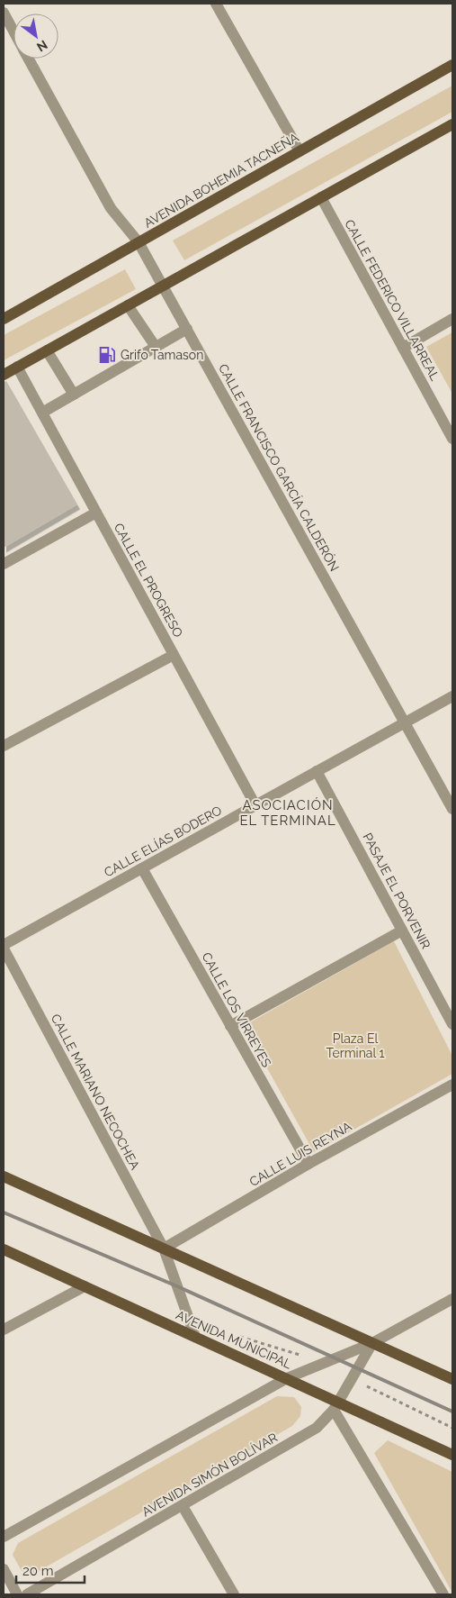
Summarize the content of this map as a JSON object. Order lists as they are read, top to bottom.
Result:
{
  "streets": {
    "main road": ["AVENIDA BOHEMIA TACNEÑA", "AVENIDA MUNICIPAL"],
    "street": [
      "CALLE FEDERICO VILLARREAL",
      "CALLE FRANCISCO GARCÍA CALDERÓN",
      "CALLE EL PROGRESO",
      "CALLE ELÍAS BODERO",
      "PASAJE EL PORVENIR",
      "CALLE LOS VIRREYES",
      "CALLE MARIANO NECOCHEA",
      "CALLE LUIS REYNA",
      "AVENIDA SIMÓN BOLÍVAR"
    ]
  },
  "crossings": [
    ["AVENIDA BOHEMIA TACNEÑA", "CALLE FRANCISCO GARCÍA CALDERÓN"],
    ["CALLE FRANCISCO GARCÍA CALDERÓN", "CALLE ELÍAS BODERO"],
    ["CALLE EL PROGRESO", "CALLE ELÍAS BODERO"],
    ["CALLE ELÍAS BODERO", "PASAJE EL PORVENIR"],
    ["CALLE ELÍAS BODERO", "CALLE LOS VIRREYES"],
    ["CALLE ELÍAS BODERO", "CALLE MARIANO NECOCHEA"],
    ["CALLE LOS VIRREYES", "CALLE LUIS REYNA"],
    ["CALLE MARIANO NECOCHEA", "CALLE LUIS REYNA"],
    ["CALLE MARIANO NECOCHEA", "AVENIDA MUNICIPAL"],
    ["AVENIDA MUNICIPAL", "AVENIDA SIMÓN BOLÍVAR"]
  ],
  "districts": ["ASOCIACIÓN EL TERMINAL"],
  "parks": ["Plaza El Terminal 1"],
  "places": {
    "fuel station": ["Grifo Tamason"]
  },
  "scale_bar": "20 m",
  "north": "bottom right"
}
